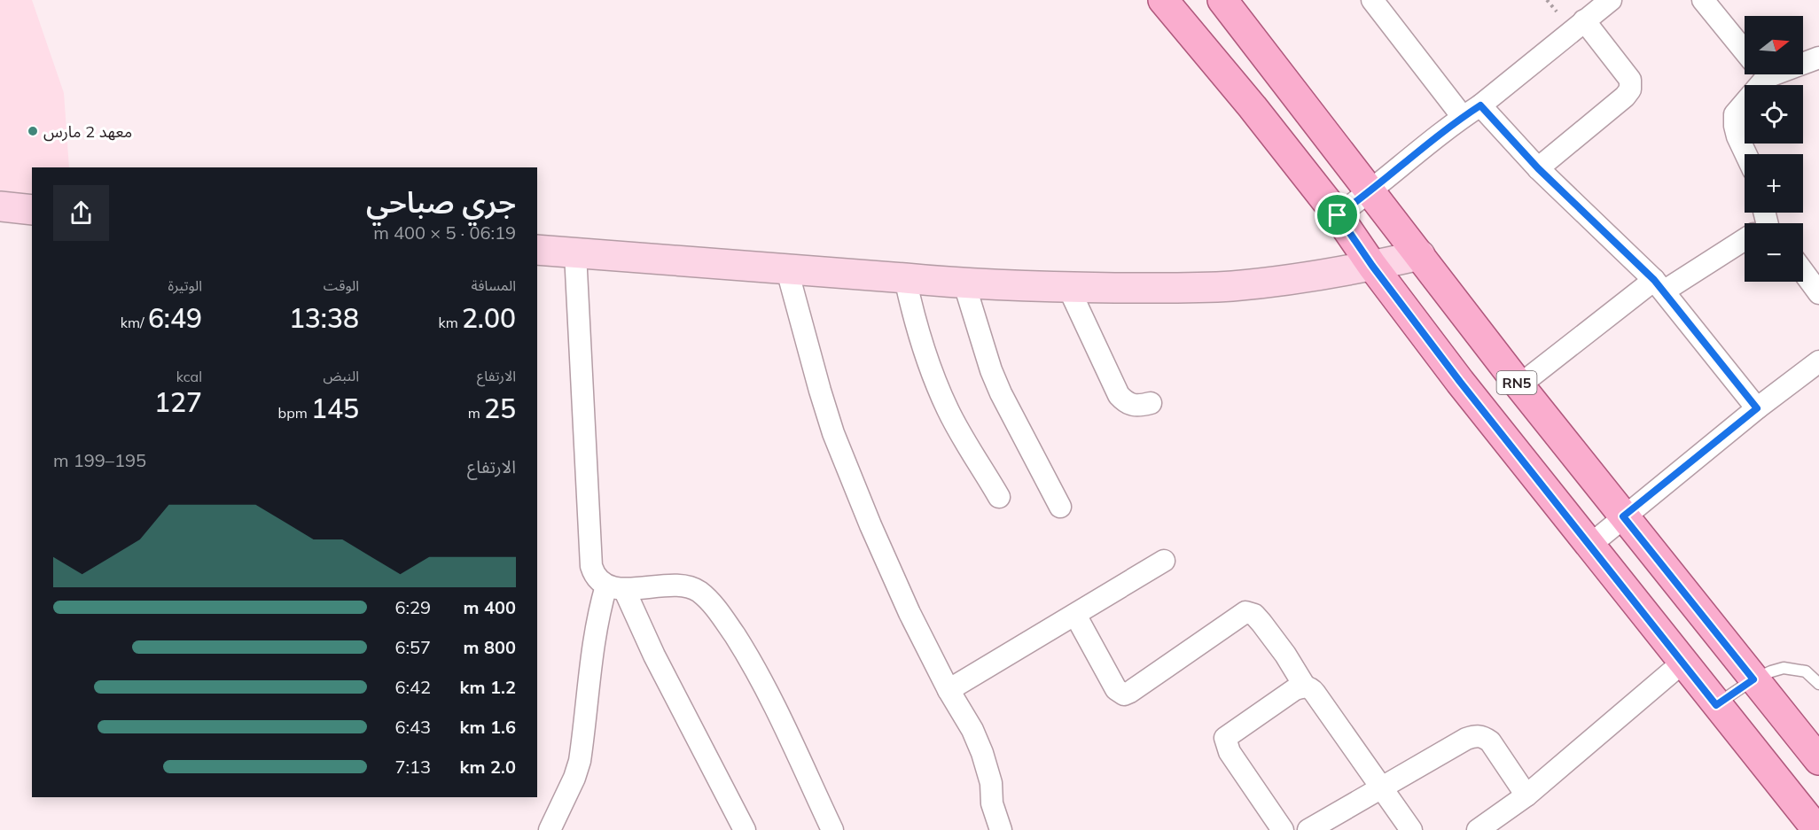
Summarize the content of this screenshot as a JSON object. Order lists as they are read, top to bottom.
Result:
{
  "streets": {
    "main road": ["RN5"]
  },
  "places": ["معهد 2 مارس"],
  "north": "right",
  "page": {
    "map_buttons": ["+", "−"],
    "heading": ["جري صباحي", "06:19 · 5 × 400 m"],
    "stats": [
      ["المسافة", "2.00 km"],
      ["الوقت", "13:38"],
      ["الوتيرة", "6:49 /km"],
      ["الارتفاع", "25 m"],
      ["النبض", "145 bpm"],
      ["kcal", "127"]
    ],
    "chart": ["الارتفاع", "195–199 m"],
    "list": [
      {
        "name": "400 m",
        "note": "6:29"
      },
      {
        "name": "800 m",
        "note": "6:57"
      },
      {
        "name": "1.2 km",
        "note": "6:42"
      },
      {
        "name": "1.6 km",
        "note": "6:43"
      },
      {
        "name": "2.0 km",
        "note": "7:13"
      }
    ]
  }
}
